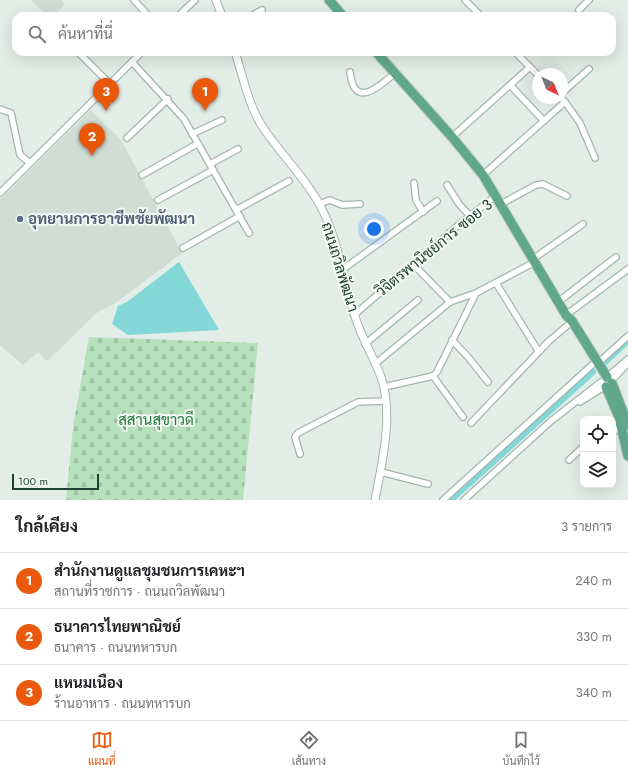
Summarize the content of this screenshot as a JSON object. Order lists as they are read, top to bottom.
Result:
{
  "streets": {
    "street": ["วิจิตรพานิชย์การ ซอย 3", "ถนนถวิลพัฒนา"]
  },
  "crossings": [
    ["วิจิตรพานิชย์การ ซอย 3", "ถนนถวิลพัฒนา"]
  ],
  "parks": ["สุสานสุขาวดี"],
  "places": ["อุทยานการอาชีพชัยพัฒนา"],
  "scale_bar": "100 m",
  "north": "bottom right",
  "page": {
    "search": "ค้นหาที่นี่",
    "pins": ["1", "3", "2"],
    "scale": "100 m",
    "heading": ["ใกล้เคียง", "3 รายการ"],
    "list": [
      {
        "mark": "1",
        "name": "สำนักงานดูแลชุมชนการเคหะฯ",
        "note": "สถานที่ราชการ · ถนนถวิลพัฒนา",
        "value": "240 m"
      },
      {
        "mark": "2",
        "name": "ธนาคารไทยพาณิชย์",
        "note": "ธนาคาร · ถนนทหารบก",
        "value": "330 m"
      },
      {
        "mark": "3",
        "name": "แหนมเนือง",
        "note": "ร้านอาหาร · ถนนทหารบก",
        "value": "340 m"
      }
    ],
    "nav": ["แผนที่", "เส้นทาง", "บันทึกไว้"]
  }
}
